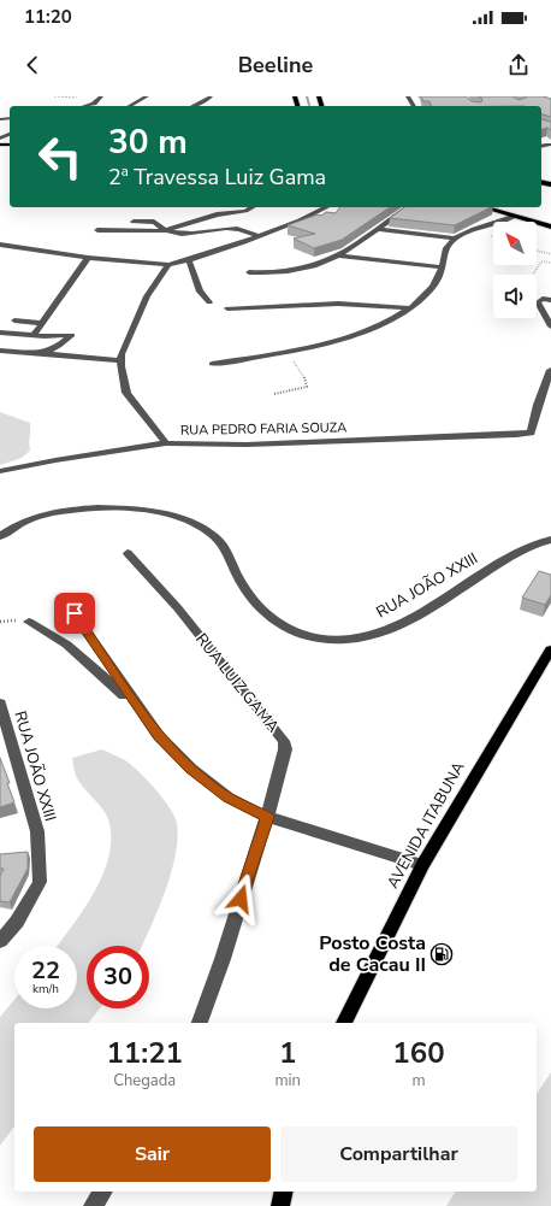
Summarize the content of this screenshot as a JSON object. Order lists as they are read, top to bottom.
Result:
{
  "streets": {
    "main road": ["AVENIDA ITABUNA"],
    "street": ["RUA PEDRO FARIA SOUZA", "RUA JOÃO XXIII", "RUA LUIZ GAMA"]
  },
  "places": {
    "fuel station": ["Posto Costa de Cacau II"]
  },
  "north": "top left",
  "page": {
    "status": "11:20",
    "header": "Beeline",
    "turn": ["30 m", "2ª Travessa Luiz Gama"],
    "speed": "22 km/h",
    "limit": "30",
    "eta": [
      "11:21",
      "Chegada",
      "1",
      "min",
      "160",
      "m"
    ],
    "buttons": ["Sair", "Compartilhar"]
  }
}
